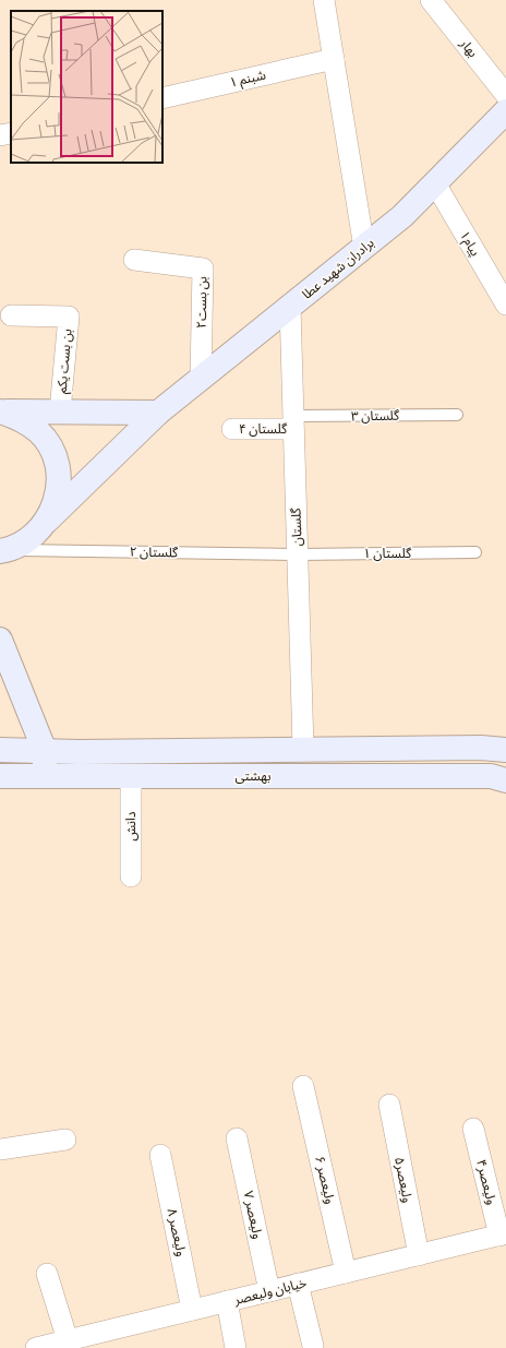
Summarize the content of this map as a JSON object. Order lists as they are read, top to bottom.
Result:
{
  "streets": {
    "main road": ["برادران شهید عطا", "بهشتی"],
    "street": [
      "بهار",
      "شبنم ۱",
      "پیام۱",
      "بن بست۲",
      "بن بست یکم",
      "گلستان ۴",
      "گلستان",
      "دانش",
      "ولیعصر ۶",
      "ولیعصر۵",
      "ولیعصر۴",
      "ولیعصر ۷",
      "ولیعصر ۸",
      "خیابان ولیعصر"
    ],
    "lane": ["گلستان ۳", "گلستان ۲", "گلستان ۱"]
  },
  "crossings": [
    ["پیام۱", "برادران شهید عطا"],
    ["برادران شهید عطا", "بن بست۲"],
    ["برادران شهید عطا", "گلستان"],
    ["برادران شهید عطا", "گلستان ۲"],
    ["گلستان ۳", "گلستان ۴"],
    ["گلستان ۳", "گلستان"],
    ["گلستان ۴", "گلستان"],
    ["گلستان", "گلستان ۲"],
    ["گلستان", "گلستان ۱"],
    ["گلستان", "بهشتی"],
    ["گلستان ۲", "گلستان ۱"],
    ["بهشتی", "دانش"],
    ["ولیعصر ۶", "خیابان ولیعصر"],
    ["ولیعصر۵", "خیابان ولیعصر"],
    ["ولیعصر۴", "خیابان ولیعصر"],
    ["ولیعصر ۷", "خیابان ولیعصر"],
    ["ولیعصر ۸", "خیابان ولیعصر"]
  ]
}
